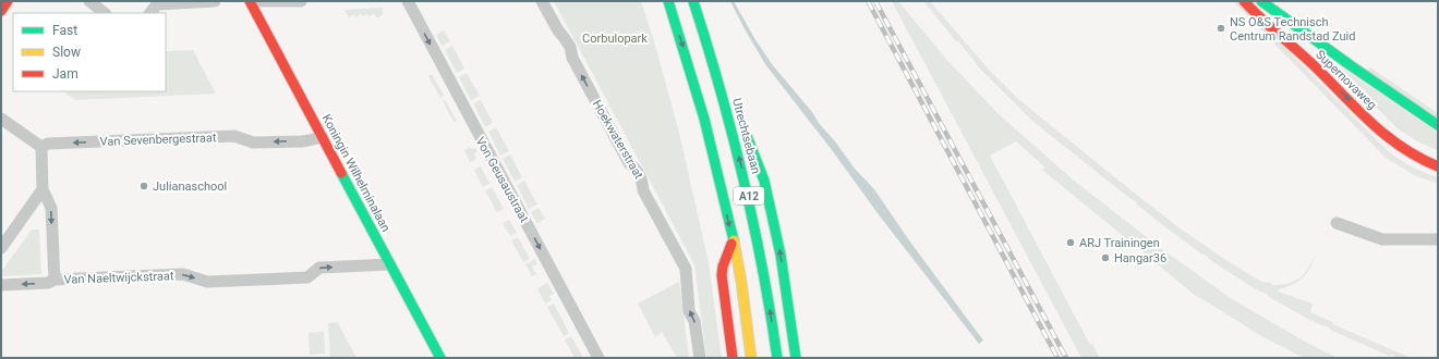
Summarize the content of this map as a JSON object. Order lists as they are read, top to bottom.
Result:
{
  "streets": {
    "main road": [
      "Supernovaweg",
      "Utrechtsebaan",
      "Koningin Wilhelminalaan",
      "A12"
    ],
    "street": [
      "Van Sevenbergestraat",
      "Hoekwaterstraat",
      "Von Geusaustraat",
      "Van Naeltwijckstraat"
    ]
  },
  "crossings": [
    ["Utrechtsebaan", "A12"],
    ["Van Sevenbergestraat", "Koningin Wilhelminalaan"],
    ["Koningin Wilhelminalaan", "Van Naeltwijckstraat"]
  ],
  "one_way": ["Van Sevenbergestraat", "Hoekwaterstraat", "Von Geusaustraat"],
  "parks": ["Corbulopark"],
  "places": [
    "NS O&S Technisch Centrum Randstad Zuid",
    "Julianaschool",
    "ARJ Trainingen",
    "Hangar36"
  ],
  "legend": ["Fast", "Slow", "Jam"]
}
